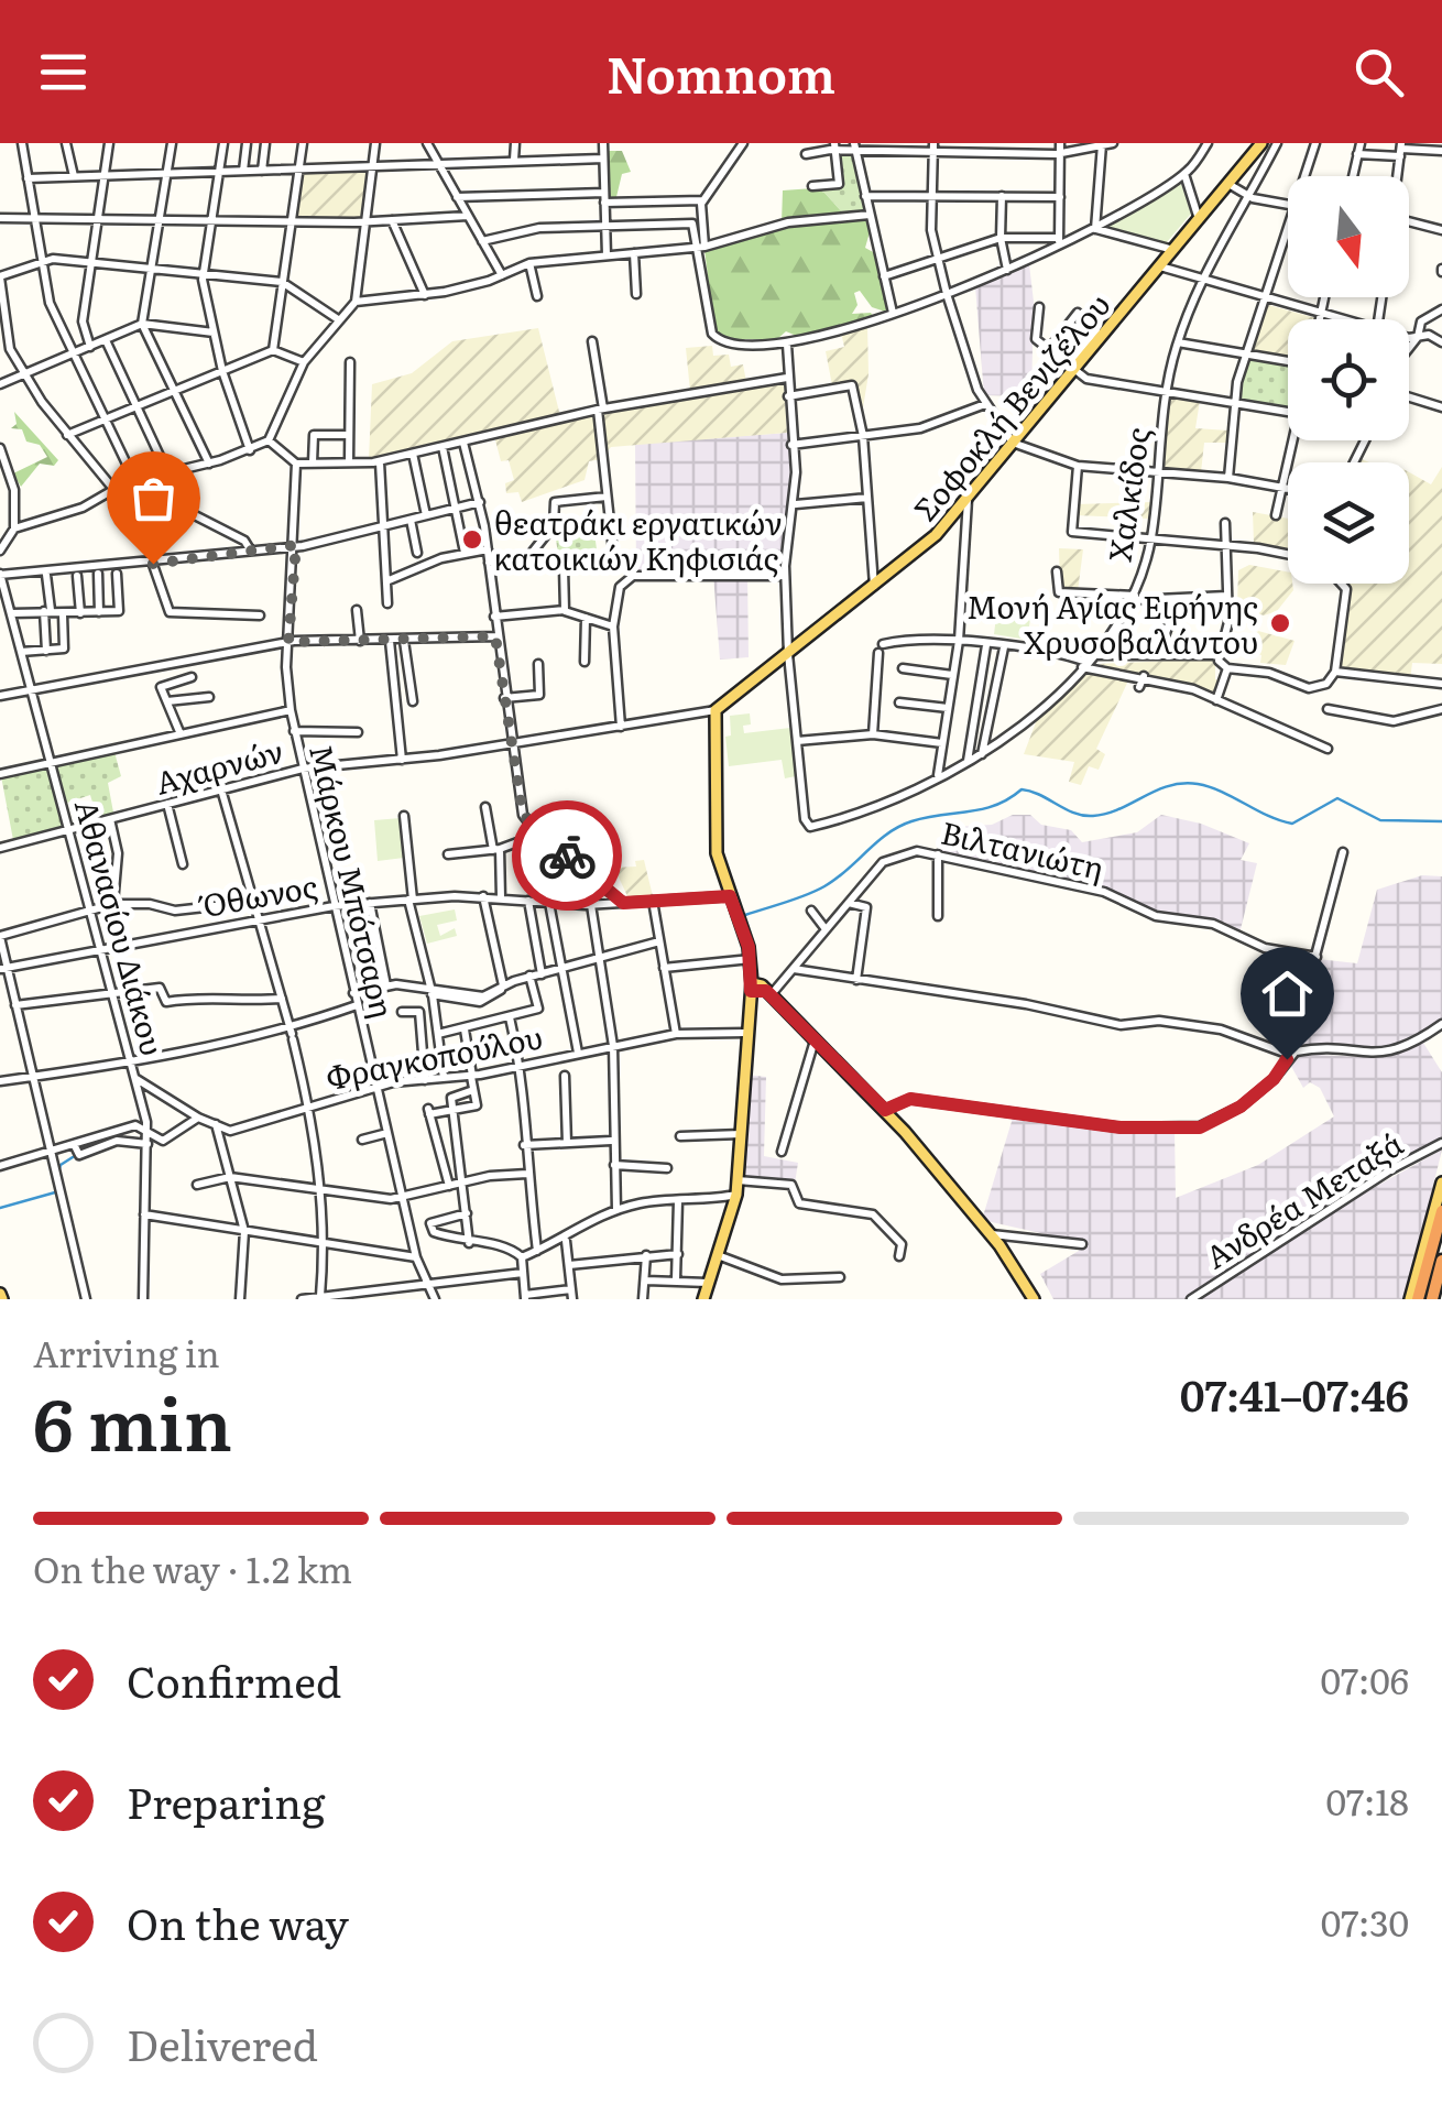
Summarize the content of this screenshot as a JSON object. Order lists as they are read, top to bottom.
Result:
{
  "streets": {
    "main road": ["Σοφοκλή Βενιζέλου"],
    "street": [
      "Χαλκίδος",
      "Αχαρνών",
      "Βιλτανιώτη",
      "Μάρκου Μπότσαρη",
      "Όθωνος",
      "Αθανασίου Διάκου",
      "Φραγκοπούλου",
      "Ανδρέα Μεταξά"
    ]
  },
  "crossings": [
    ["Σοφοκλή Βενιζέλου", "Αχαρνών"],
    ["Αχαρνών", "Μάρκου Μπότσαρη"],
    ["Αχαρνών", "Αθανασίου Διάκου"],
    ["Μάρκου Μπότσαρη", "Όθωνος"],
    ["Μάρκου Μπότσαρη", "Φραγκοπούλου"],
    ["Όθωνος", "Αθανασίου Διάκου"],
    ["Αθανασίου Διάκου", "Φραγκοπούλου"]
  ],
  "places": ["θεατράκι εργατικών κατοικιών Κηφισιάς", "Μονή Αγίας Ειρήνης Χρυσοβαλάντου"],
  "north": "bottom",
  "page": {
    "header": "Nomnom",
    "heading": ["6 min", "Arriving in", "07:41–07:46"],
    "bar": "On the way · 1.2 km",
    "list": [
      ["Confirmed", "07:06"],
      ["Preparing", "07:18"],
      ["On the way", "07:30"],
      "Delivered"
    ]
  }
}
